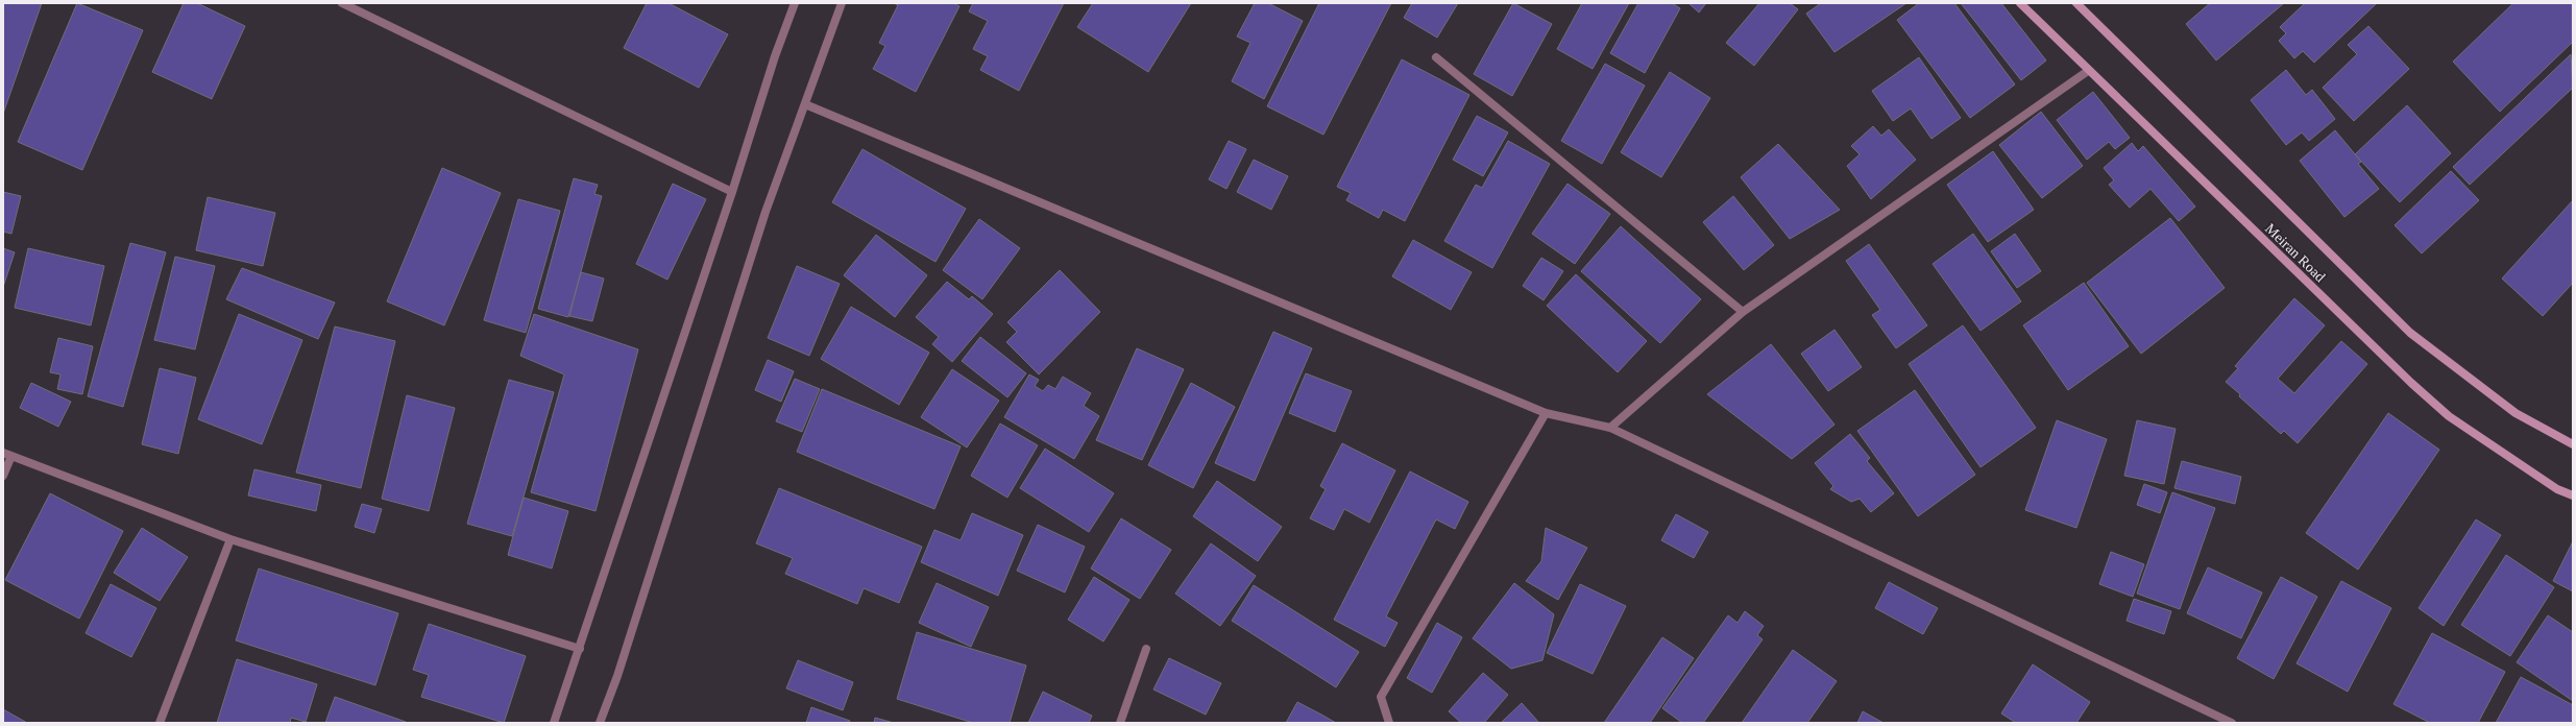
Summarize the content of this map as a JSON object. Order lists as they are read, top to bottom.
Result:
{
  "streets": {
    "main road": ["Meiran Road"]
  }
}
